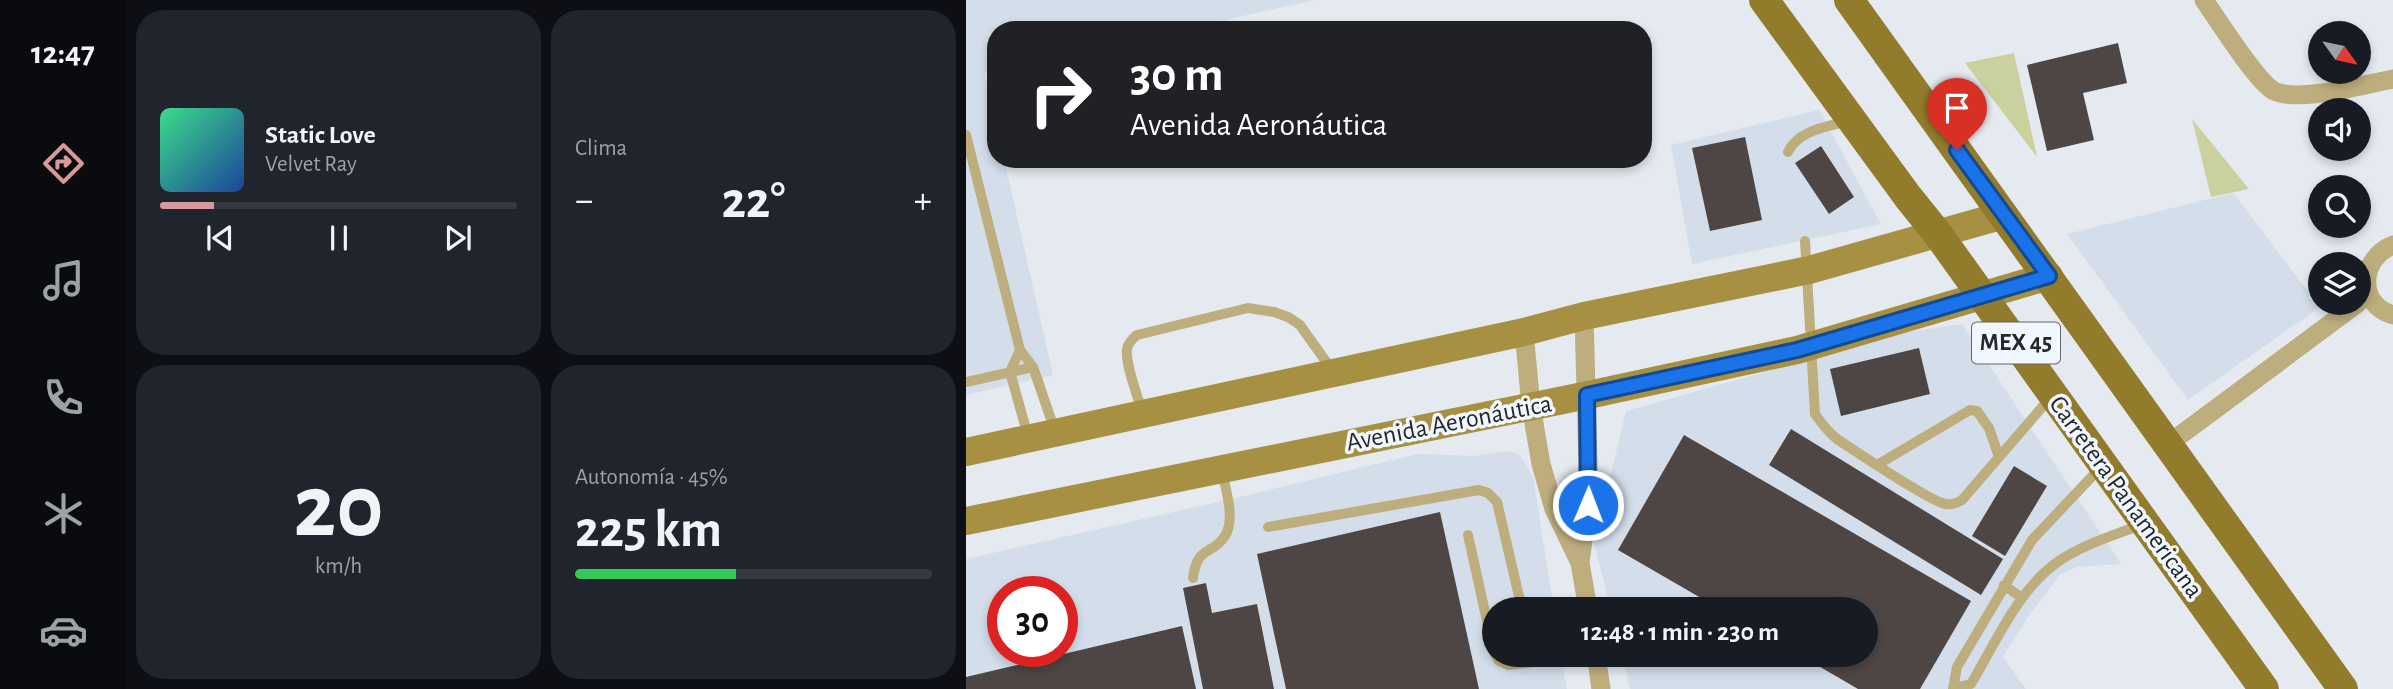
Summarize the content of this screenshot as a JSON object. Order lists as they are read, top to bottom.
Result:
{
  "streets": {
    "main road": ["MEX 45", "Avenida Aeronáutica", "Carretera Panamericana"]
  },
  "crossings": [
    ["MEX 45", "Avenida Aeronáutica"],
    ["Avenida Aeronáutica", "Carretera Panamericana"]
  ],
  "north": "bottom right",
  "page": {
    "tabs": "12:47",
    "tile": [
      "Clima",
      ["20", "km/h"],
      ["Autonomía · 45%", "225 km"]
    ],
    "turn": ["30 m", "Avenida Aeronáutica"],
    "song": ["Static Love", "Velvet Ray"],
    "heat": ["−", "22°", "+"],
    "limit": "30",
    "trip": "12:48 · 1 min · 230 m"
  }
}
